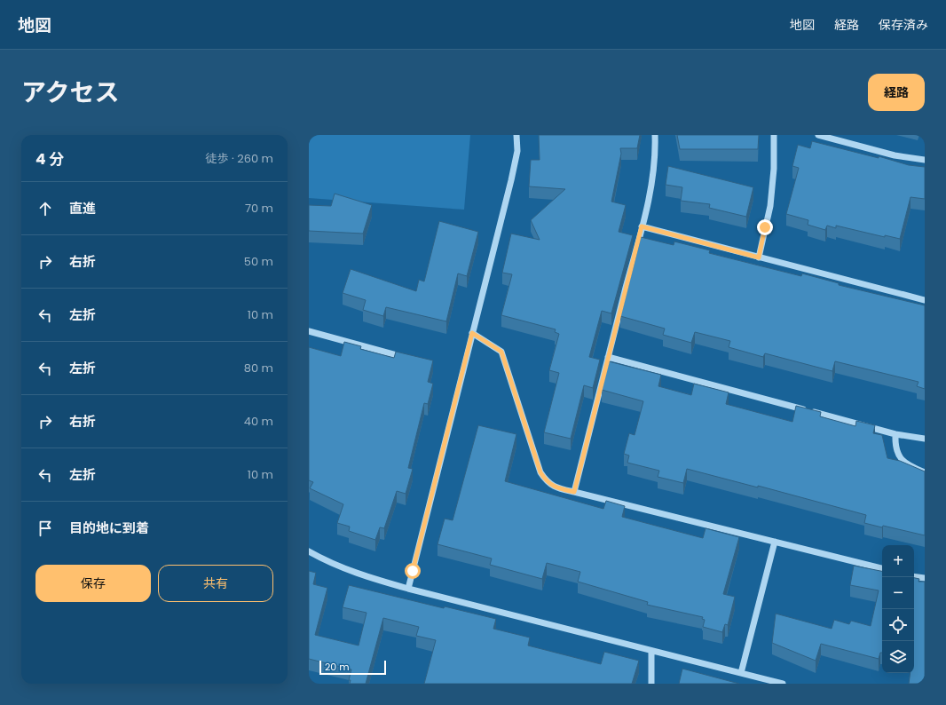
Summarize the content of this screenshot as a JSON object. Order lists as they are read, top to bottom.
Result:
{
  "scale_bar": "20 m",
  "page": {
    "header": "地図",
    "nav": ["地図", "経路", "保存済み"],
    "title": "アクセス",
    "buttons": [
      "経路",
      ["保存", "共有"]
    ],
    "heading": ["4 分", "徒歩 · 260 m"],
    "list": [
      ["直進", "70 m"],
      ["右折", "50 m"],
      ["左折", "10 m"],
      ["左折", "80 m"],
      ["右折", "40 m"],
      ["左折", "10 m"],
      "目的地に到着"
    ],
    "map_buttons": ["+", "−"],
    "scale": "20 m"
  }
}
